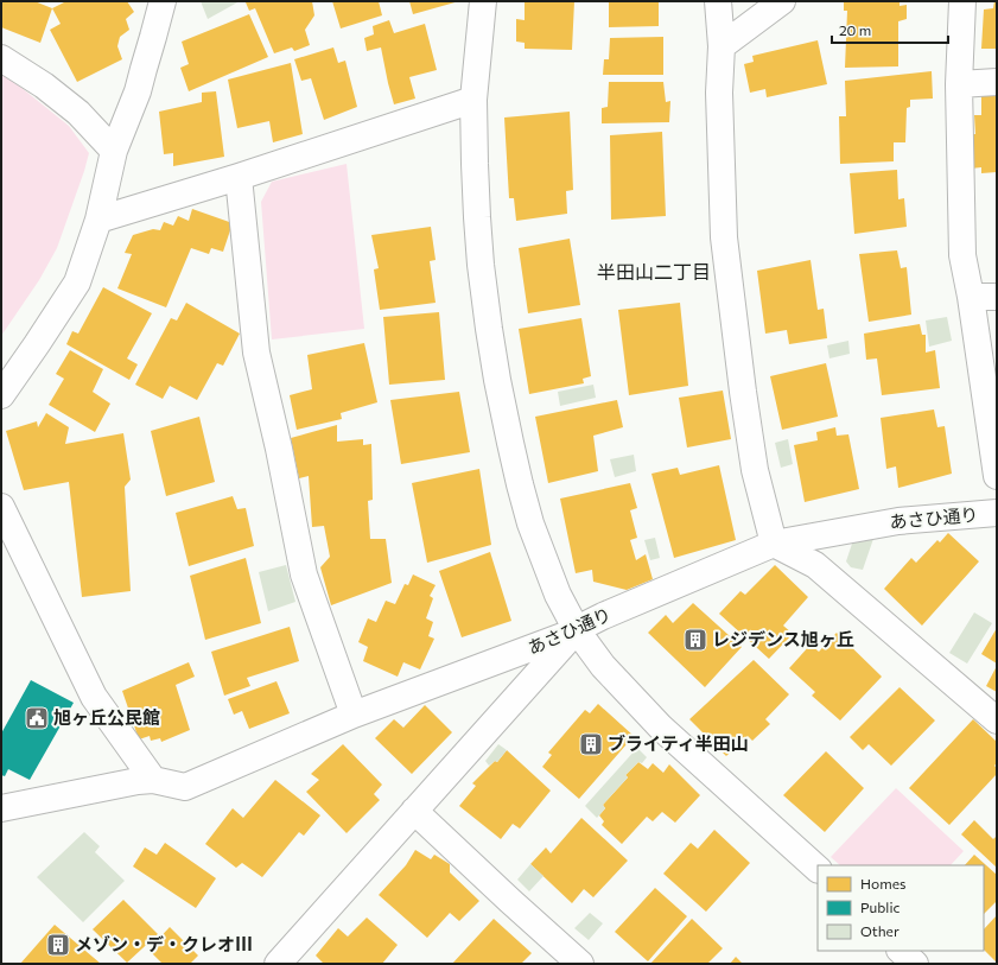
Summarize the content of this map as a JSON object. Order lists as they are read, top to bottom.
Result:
{
  "streets": {
    "street": ["あさひ通り"]
  },
  "districts": ["半田山二丁目"],
  "places": {
    "building": ["レジデンス旭ヶ丘", "ブライティ半田山", "メゾン・デ・クレオⅢ"],
    "public building": ["旭ヶ丘公民館"]
  },
  "legend": ["Homes", "Public", "Other"],
  "scale_bar": "20 m"
}
